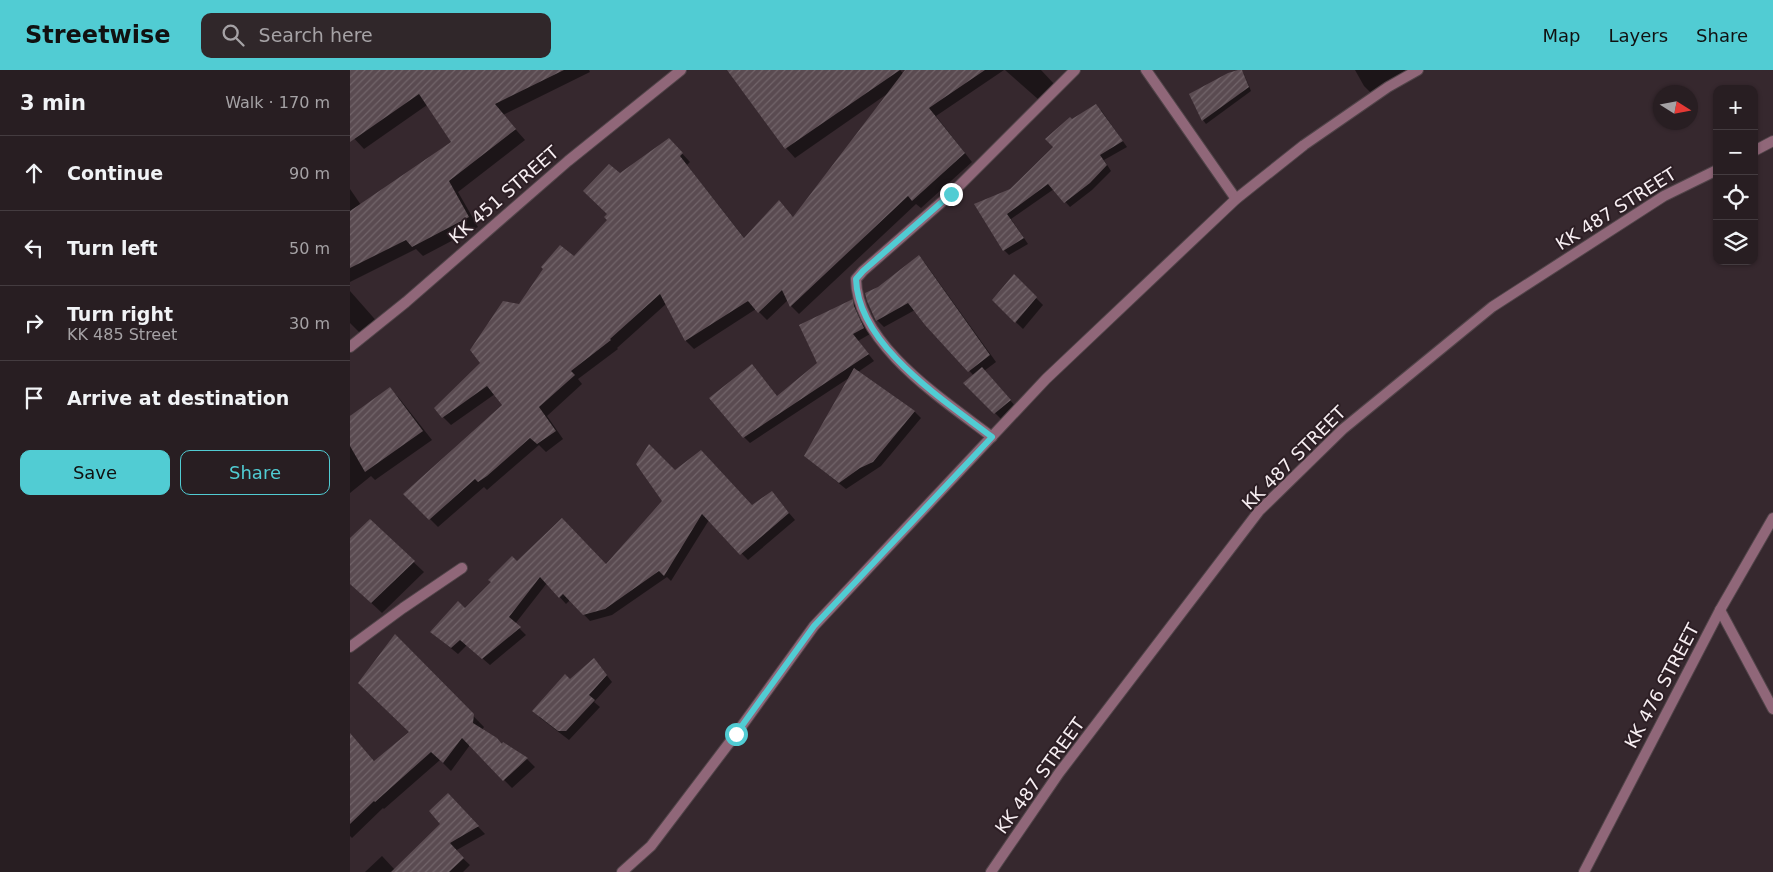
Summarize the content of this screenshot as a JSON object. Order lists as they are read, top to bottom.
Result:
{
  "streets": {
    "street": ["KK 451 STREET", "KK 487 STREET", "KK 476 STREET"]
  },
  "north": "right",
  "page": {
    "header": "Streetwise",
    "search": "Search here",
    "nav": ["Map", "Layers", "Share"],
    "heading": ["3 min", "Walk · 170 m"],
    "map_buttons": ["+", "−"],
    "list": [
      ["Continue", "90 m"],
      ["Turn left", "50 m"],
      ["Turn right", "KK 485 Street", "30 m"],
      "Arrive at destination"
    ],
    "buttons": ["Save", "Share"]
  }
}
